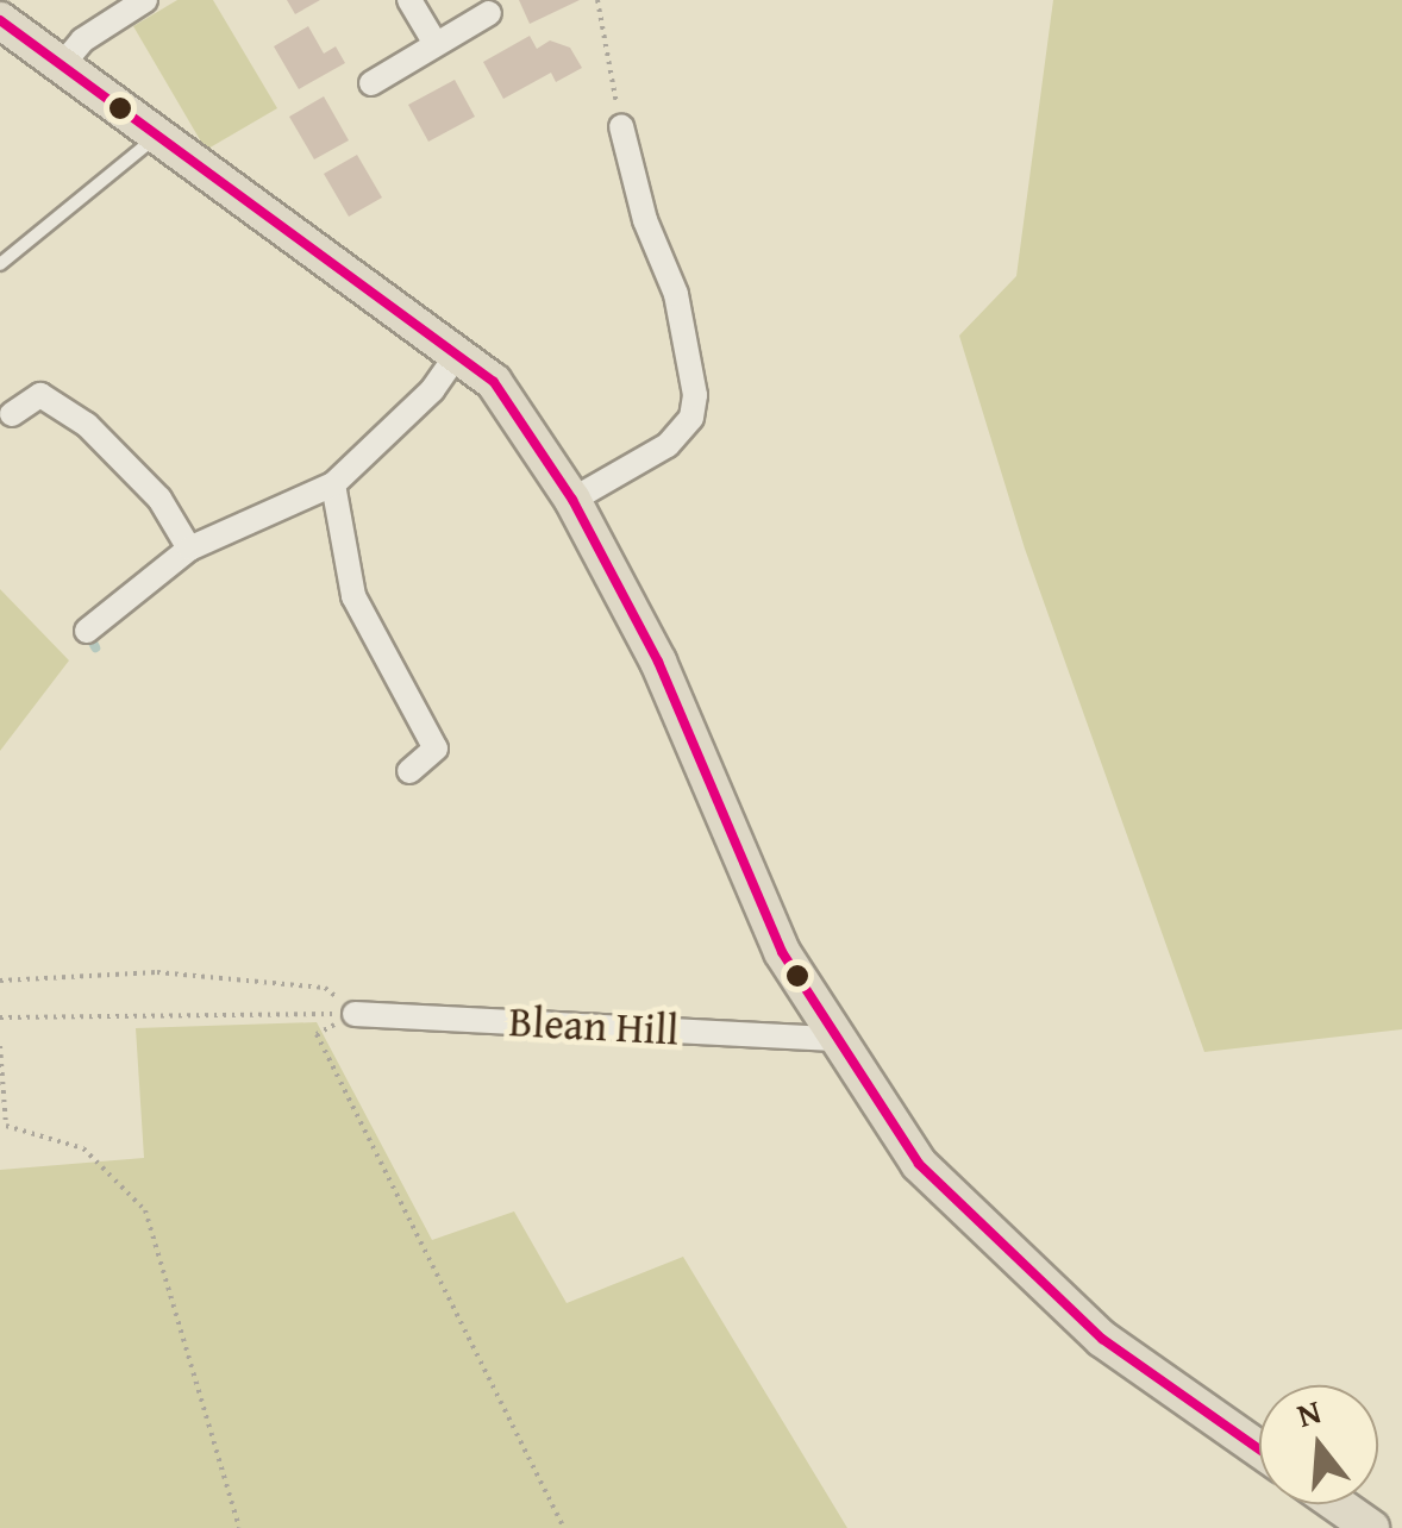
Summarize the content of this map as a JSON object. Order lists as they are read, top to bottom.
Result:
{
  "streets": {
    "street": ["Blean Hill"]
  },
  "north": "top"
}
